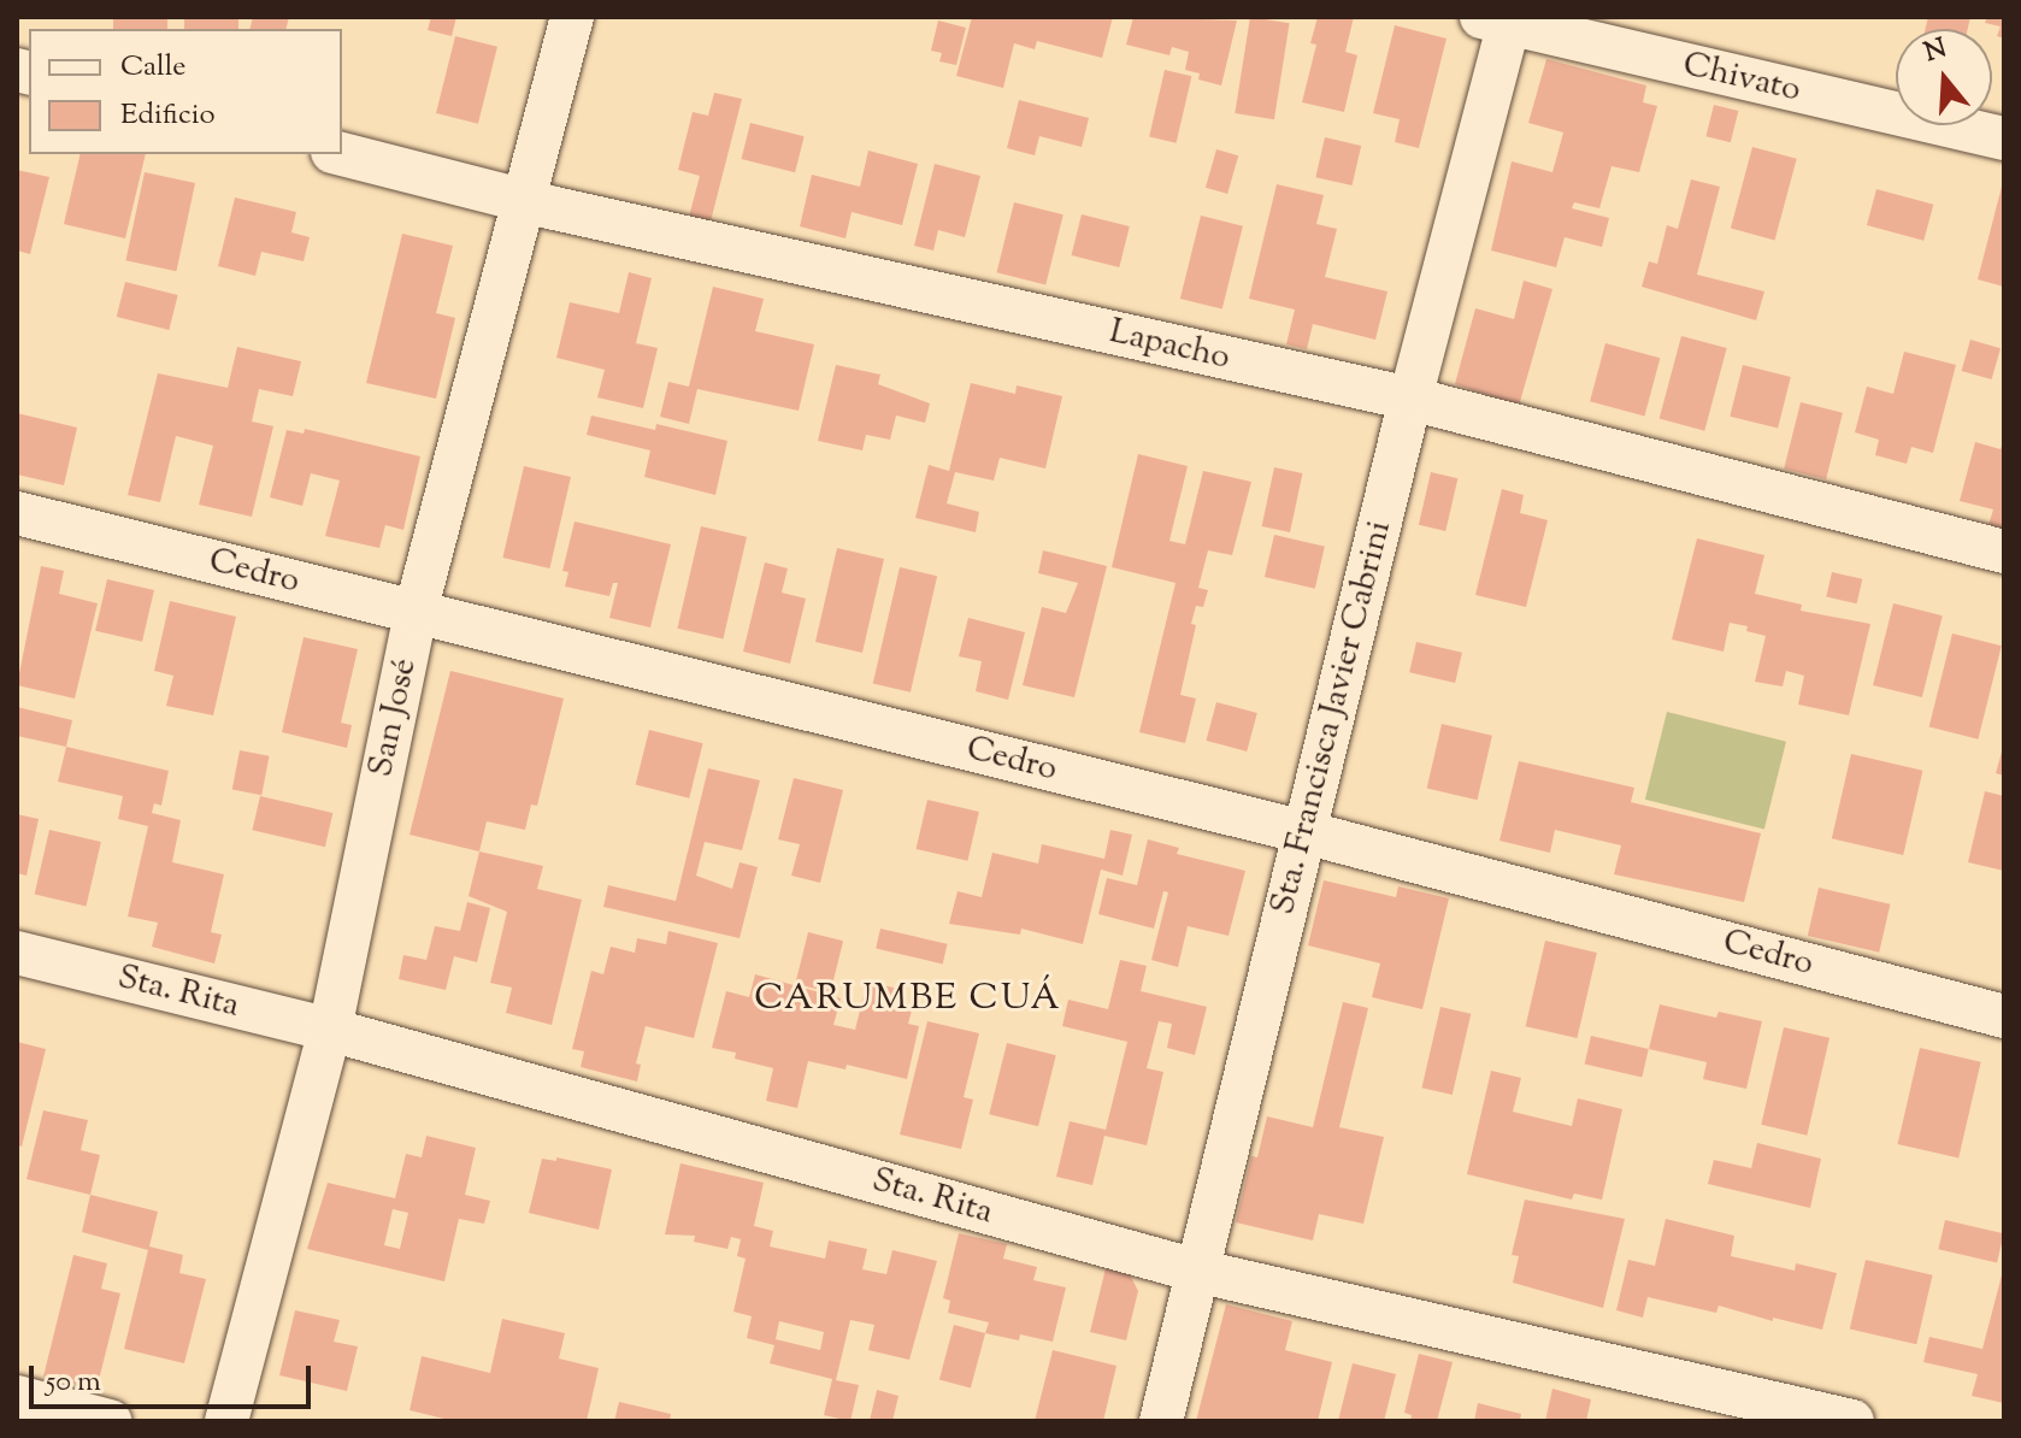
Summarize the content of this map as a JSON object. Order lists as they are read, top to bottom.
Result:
{
  "streets": {
    "street": [
      "Chivato",
      "Lapacho",
      "Cedro",
      "San José",
      "Sta. Francisca Javier Cabrini",
      "Sta. Rita"
    ]
  },
  "crossings": [
    ["Chivato", "Sta. Francisca Javier Cabrini"],
    ["Lapacho", "San José"],
    ["Lapacho", "Sta. Francisca Javier Cabrini"],
    ["Cedro", "San José"],
    ["Cedro", "Sta. Francisca Javier Cabrini"],
    ["San José", "Sta. Rita"],
    ["Sta. Francisca Javier Cabrini", "Sta. Rita"]
  ],
  "districts": ["CARUMBE CUÁ"],
  "legend": ["Calle", "Edificio"],
  "scale_bar": "50 m",
  "north": "top"
}
